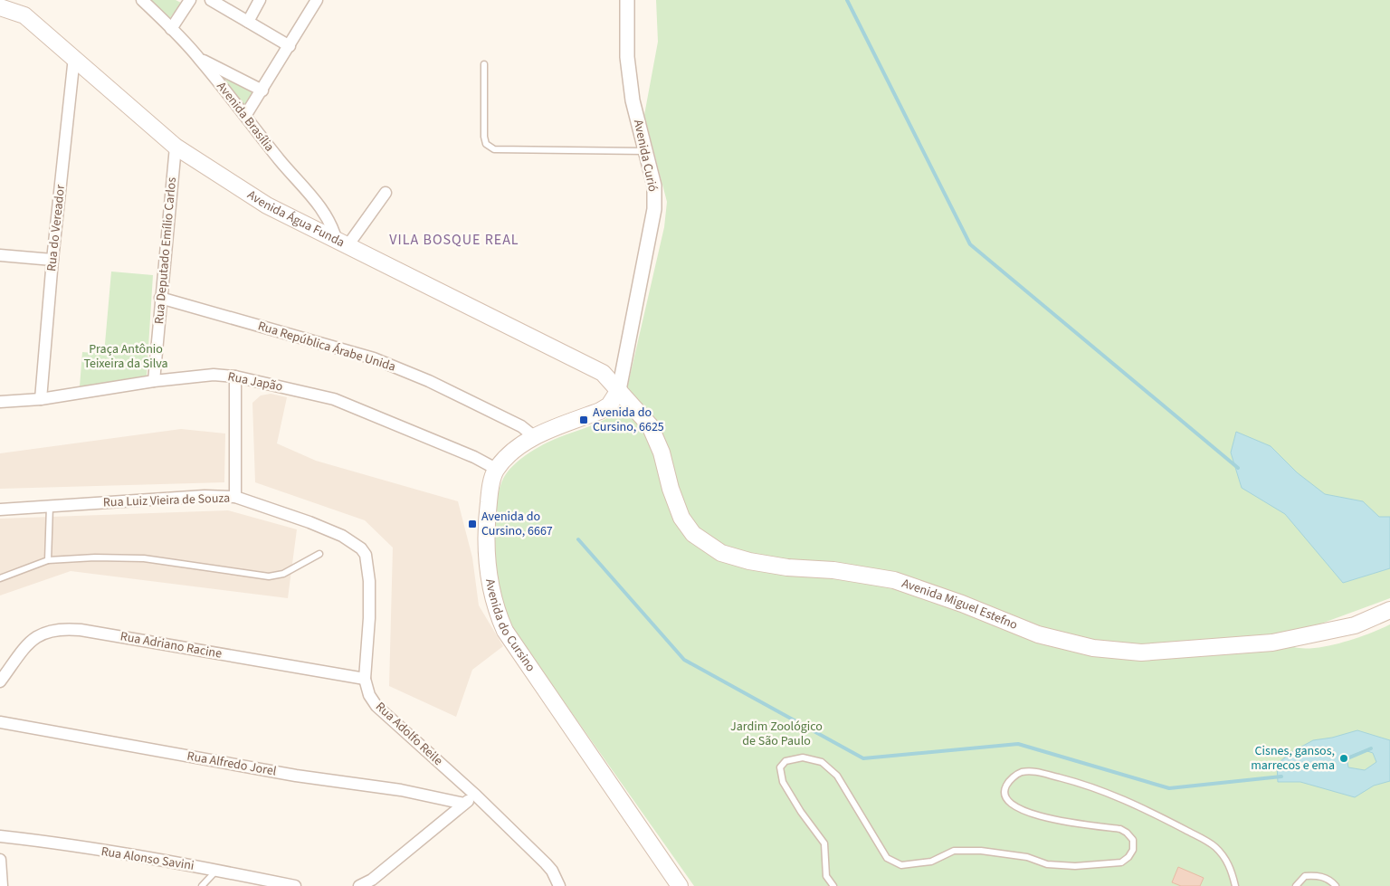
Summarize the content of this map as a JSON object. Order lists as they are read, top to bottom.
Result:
{
  "streets": {
    "main road": ["Avenida Água Funda", "Avenida Miguel Estefno", "Avenida do Cursino"],
    "street": [
      "Avenida Brasília",
      "Avenida Curió",
      "Rua do Vereador",
      "Rua Deputado Emílio Carlos",
      "Rua República Árabe Unida",
      "Rua Japão",
      "Rua Luiz Vieira de Souza",
      "Rua Adriano Racine",
      "Rua Adolfo Reile",
      "Rua Alfredo Jorel",
      "Rua Alonso Savini"
    ]
  },
  "crossings": [
    ["Avenida Brasília", "Avenida Água Funda"],
    ["Avenida Curió", "Avenida Água Funda"],
    ["Avenida Curió", "Avenida Miguel Estefno"],
    ["Avenida Água Funda", "Rua do Vereador"],
    ["Avenida Água Funda", "Rua Deputado Emílio Carlos"],
    ["Avenida Água Funda", "Avenida Miguel Estefno"],
    ["Rua do Vereador", "Rua Japão"],
    ["Rua Deputado Emílio Carlos", "Rua República Árabe Unida"],
    ["Rua Deputado Emílio Carlos", "Rua Japão"],
    ["Rua Japão", "Avenida do Cursino"],
    ["Rua Luiz Vieira de Souza", "Rua Adolfo Reile"],
    ["Rua Adriano Racine", "Rua Adolfo Reile"]
  ],
  "districts": ["VILA BOSQUE REAL"],
  "parks": ["Praça Antônio Teixeira da Silva", "Jardim Zoológico de São Paulo"],
  "places": {
    "transit": ["Avenida do Cursino, 6625", "Avenida do Cursino, 6667"],
    "other": ["Cisnes, gansos, marrecos e ema"]
  }
}
